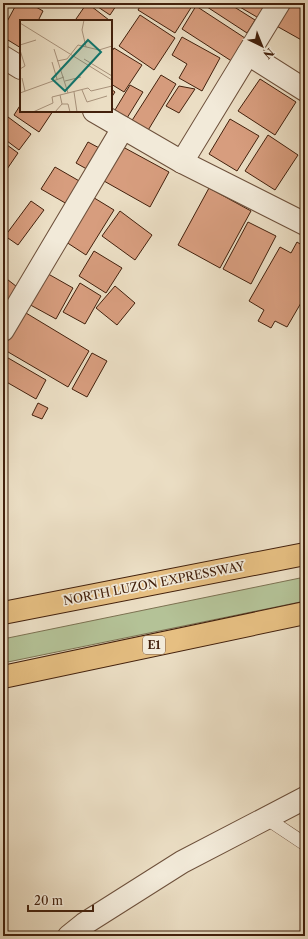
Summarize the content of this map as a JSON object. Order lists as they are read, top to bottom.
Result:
{
  "streets": {
    "highway": ["NORTH LUZON EXPRESSWAY", "E1"]
  },
  "scale_bar": "20 m",
  "north": "bottom right"
}
